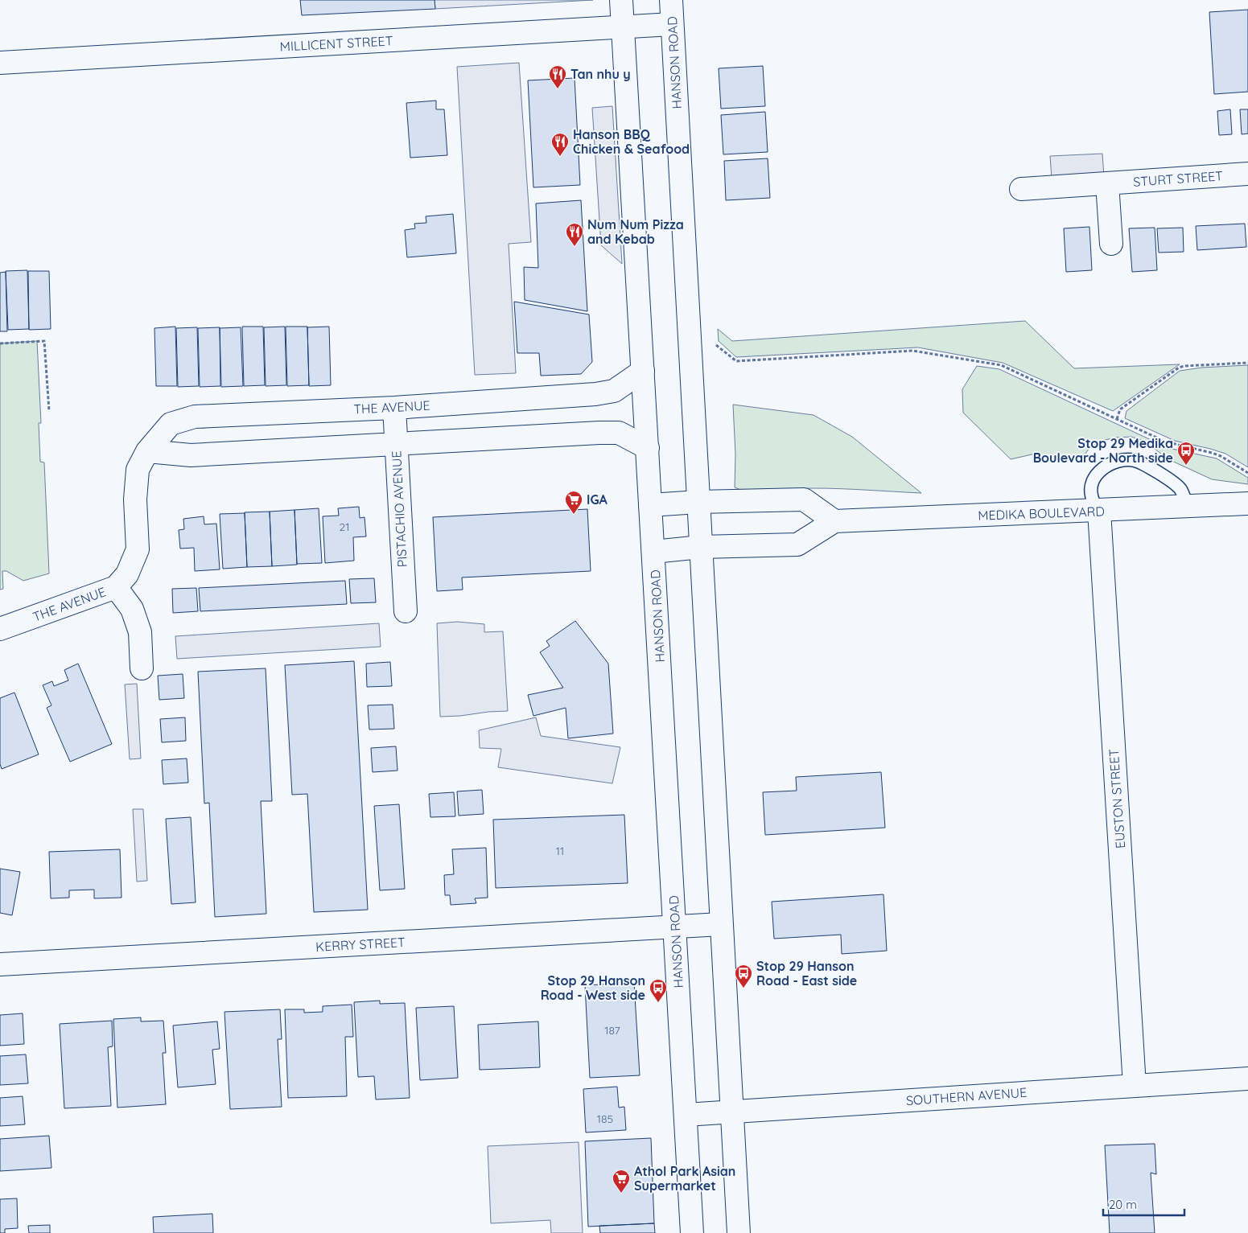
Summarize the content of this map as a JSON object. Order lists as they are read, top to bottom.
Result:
{
  "streets": {
    "street": [
      "MILLICENT STREET",
      "HANSON ROAD",
      "STURT STREET",
      "THE AVENUE",
      "PISTACHIO AVENUE",
      "MEDIKA BOULEVARD",
      "EUSTON STREET",
      "KERRY STREET",
      "SOUTHERN AVENUE"
    ]
  },
  "crossings": [
    ["MILLICENT STREET", "HANSON ROAD"],
    ["HANSON ROAD", "THE AVENUE"],
    ["HANSON ROAD", "MEDIKA BOULEVARD"],
    ["HANSON ROAD", "KERRY STREET"],
    ["HANSON ROAD", "SOUTHERN AVENUE"],
    ["THE AVENUE", "PISTACHIO AVENUE"],
    ["MEDIKA BOULEVARD", "EUSTON STREET"],
    ["EUSTON STREET", "SOUTHERN AVENUE"]
  ],
  "places": {
    "restaurant": ["Tan nhu y", "Hanson BBQ Chicken & Seafood", "Num Num Pizza and Kebab"],
    "bus stop": ["Stop 29 Medika Boulevard - North side", "Stop 29 Hanson Road - East side", "Stop 29 Hanson Road - West side"],
    "supermarket": ["IGA", "Athol Park Asian Supermarket"]
  },
  "house_numbers": [
    "21",
    "11",
    "187",
    "185"
  ],
  "scale_bar": "20 m"
}
